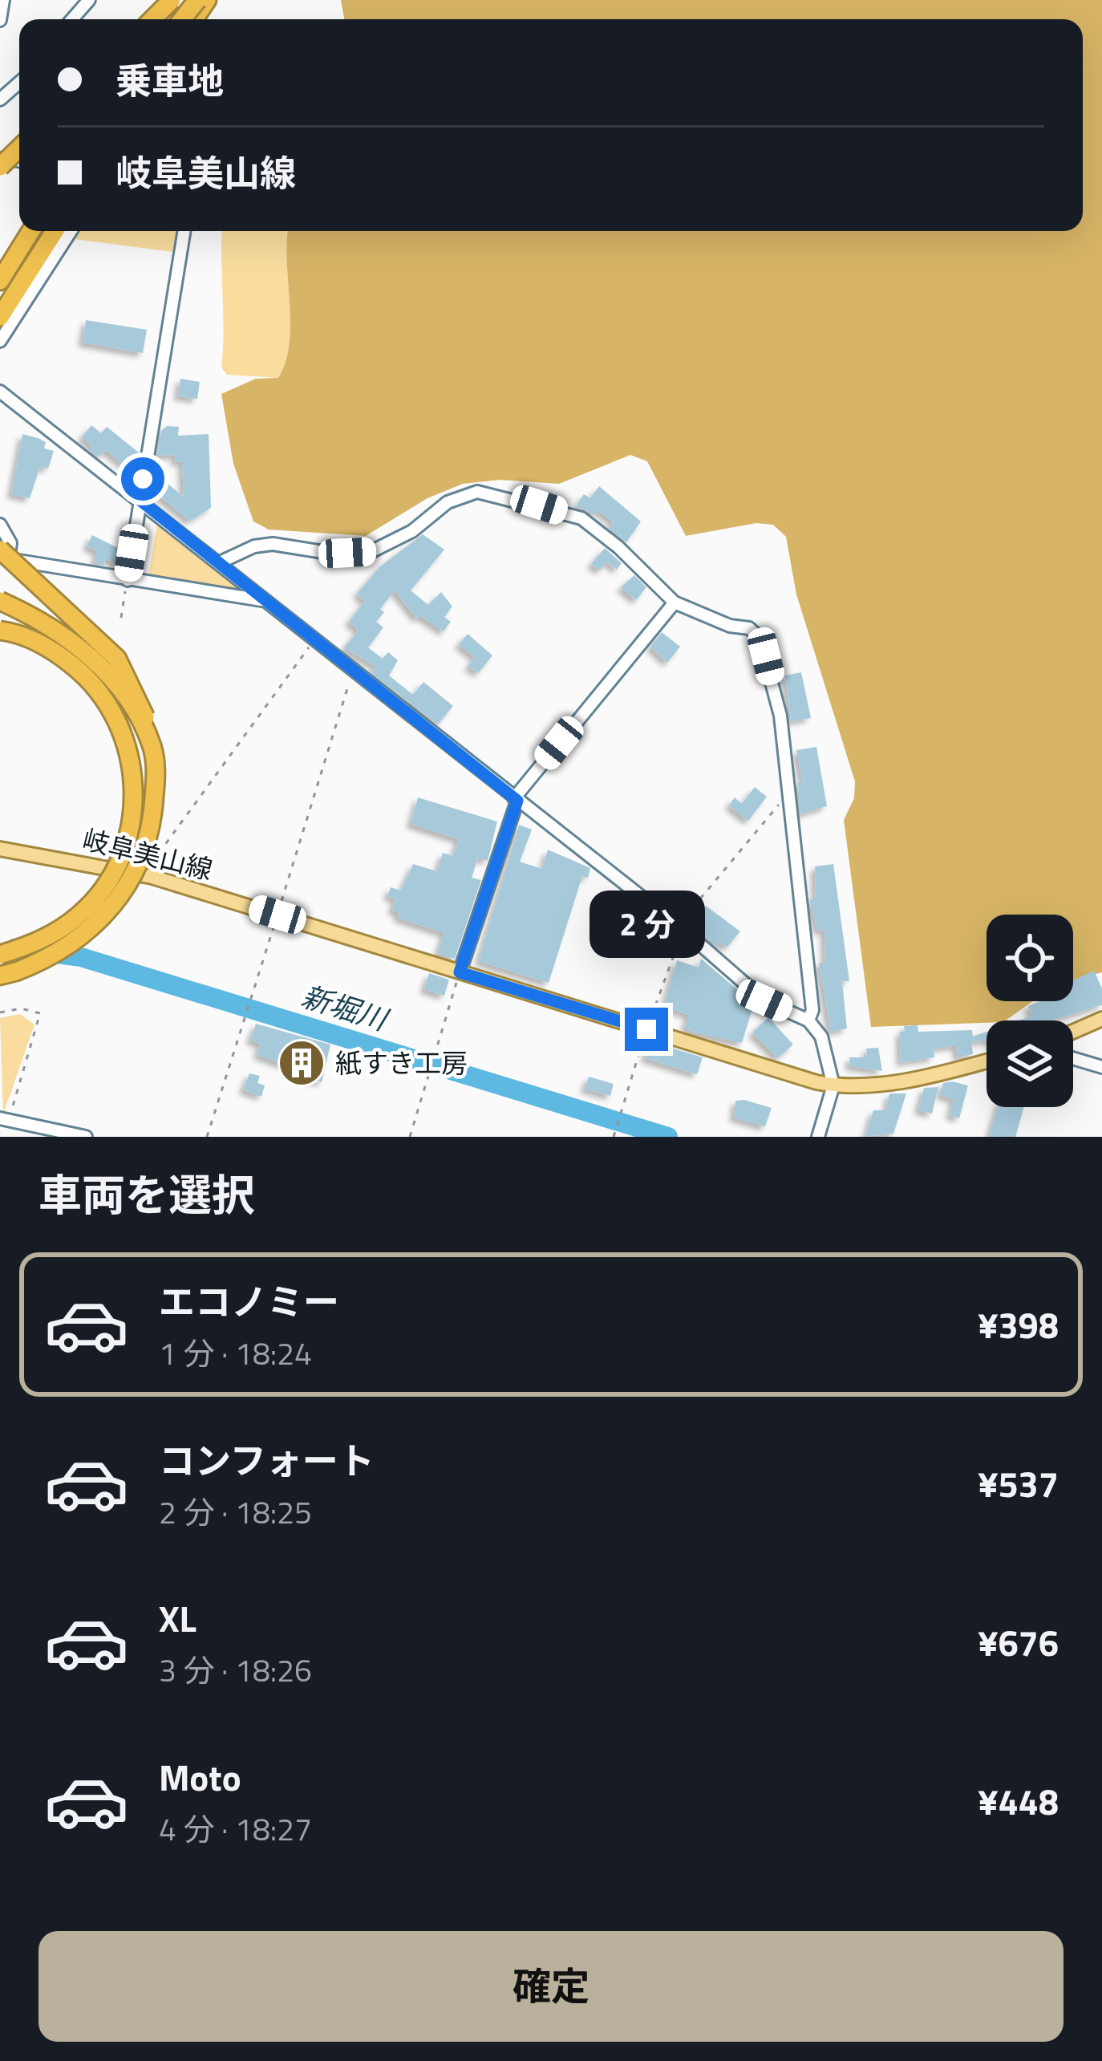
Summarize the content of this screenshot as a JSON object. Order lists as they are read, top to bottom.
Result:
{
  "streets": {
    "main road": ["岐阜美山線"]
  },
  "water": ["新堀川"],
  "places": {
    "building": ["紙すき工房"]
  },
  "page": {
    "banner": ["乗車地", "岐阜美山線"],
    "bubble": "2 分",
    "heading": "車両を選択",
    "list": [
      {
        "name": "エコノミー",
        "note": "1 分 · 18:24",
        "value": "¥398"
      },
      {
        "name": "コンフォート",
        "note": "2 分 · 18:25",
        "value": "¥537"
      },
      {
        "name": "XL",
        "note": "3 分 · 18:26",
        "value": "¥676"
      },
      {
        "name": "Moto",
        "note": "4 分 · 18:27",
        "value": "¥448"
      }
    ],
    "buttons": "確定"
  }
}
